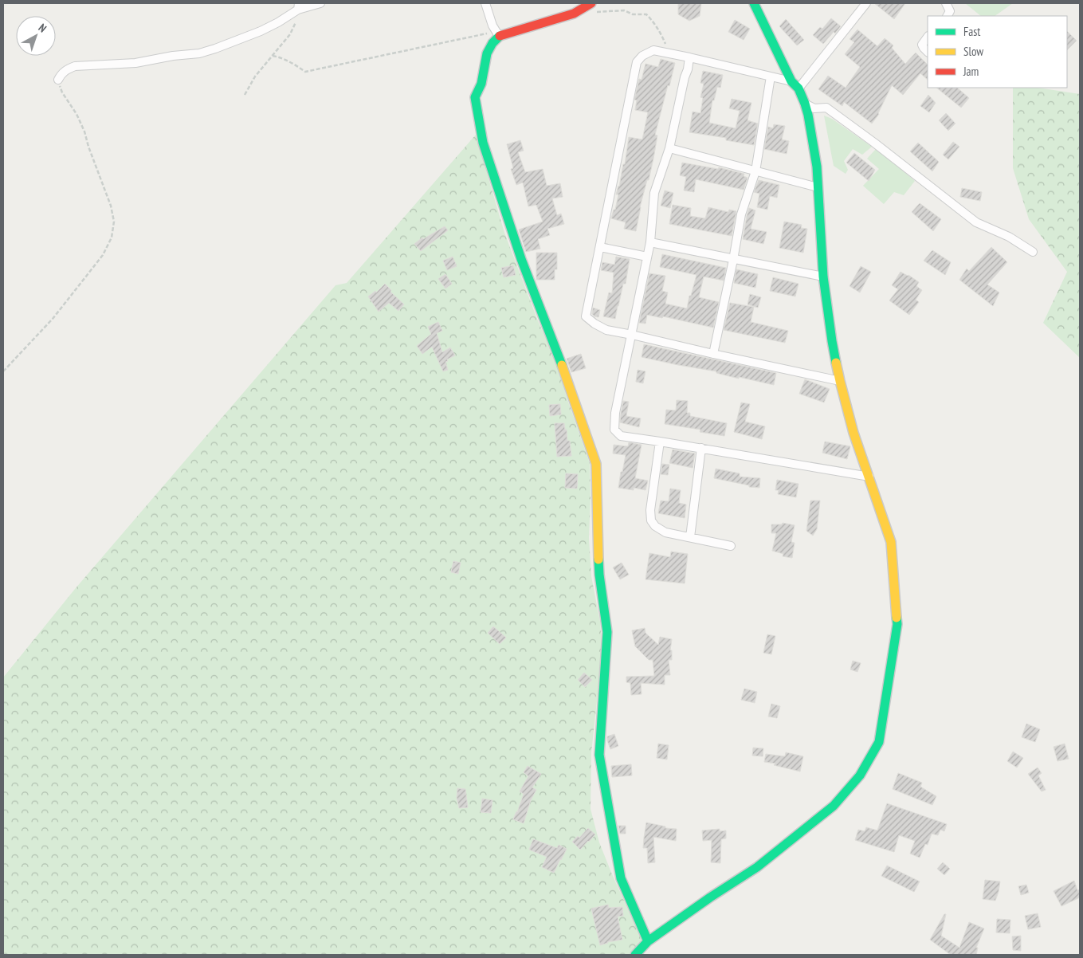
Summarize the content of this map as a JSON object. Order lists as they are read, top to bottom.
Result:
{
  "legend": ["Fast", "Slow", "Jam"],
  "north": "top right"
}
